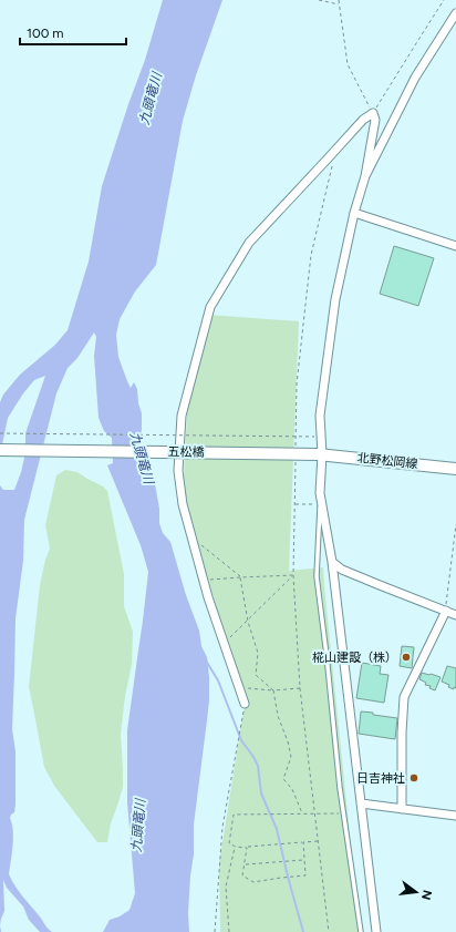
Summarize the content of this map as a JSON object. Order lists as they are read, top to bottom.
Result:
{
  "streets": {
    "main road": ["五松橋", "北野松岡線"]
  },
  "crossings": [
    ["五松橋", "北野松岡線"]
  ],
  "water": ["九頭竜川"],
  "places": ["椛山建設（株）", "日吉神社"],
  "scale_bar": "100 m",
  "north": "right"
}
